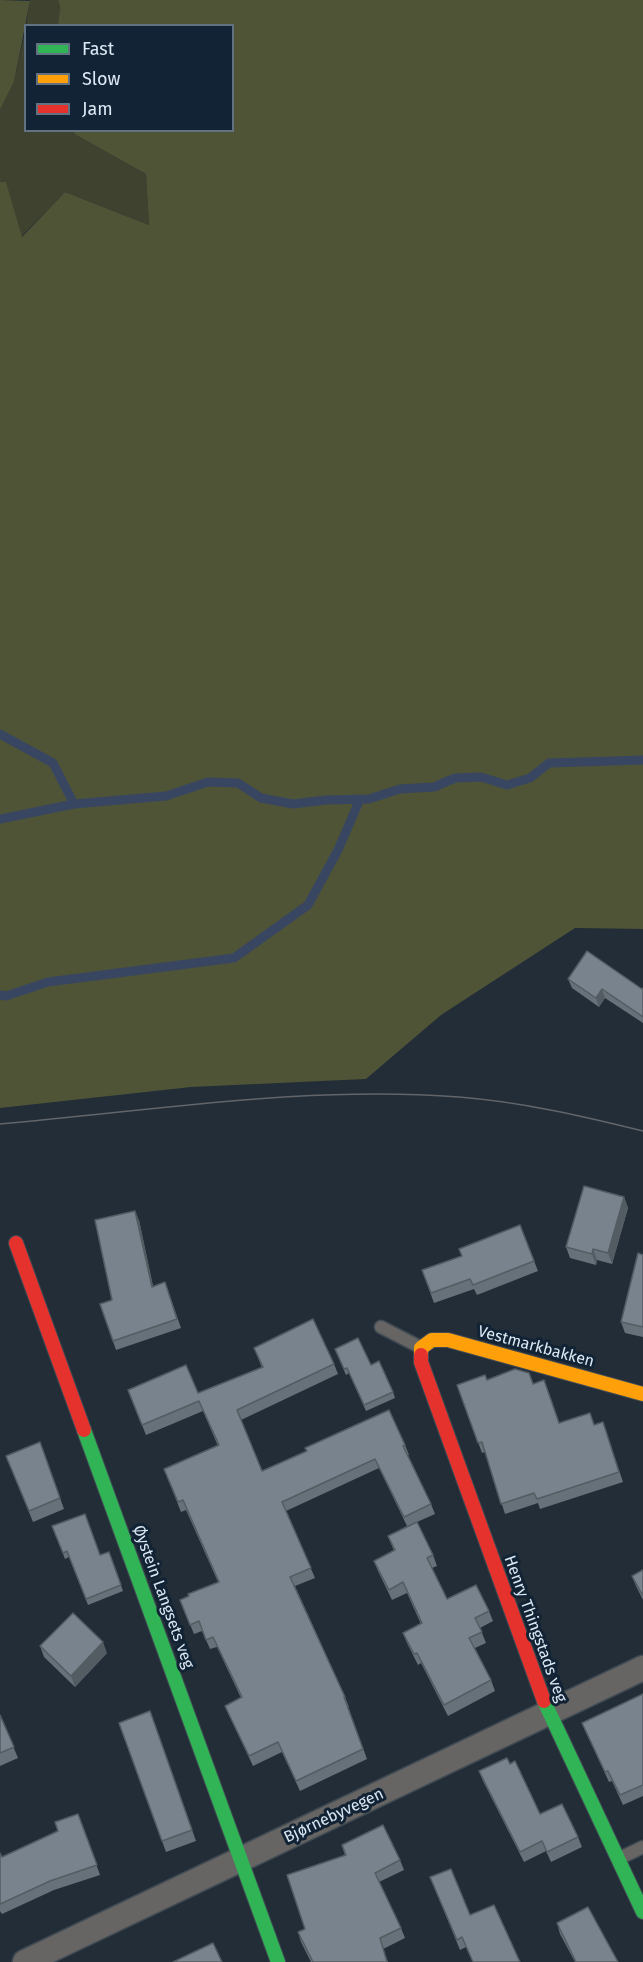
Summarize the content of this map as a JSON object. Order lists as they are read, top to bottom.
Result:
{
  "streets": {
    "street": [
      "Vestmarkbakken",
      "Øystein Langsets veg",
      "Henry Thingstads veg",
      "Bjørnebyvegen"
    ]
  },
  "crossings": [
    ["Vestmarkbakken", "Henry Thingstads veg"],
    ["Øystein Langsets veg", "Bjørnebyvegen"],
    ["Henry Thingstads veg", "Bjørnebyvegen"]
  ],
  "legend": ["Fast", "Slow", "Jam"]
}
